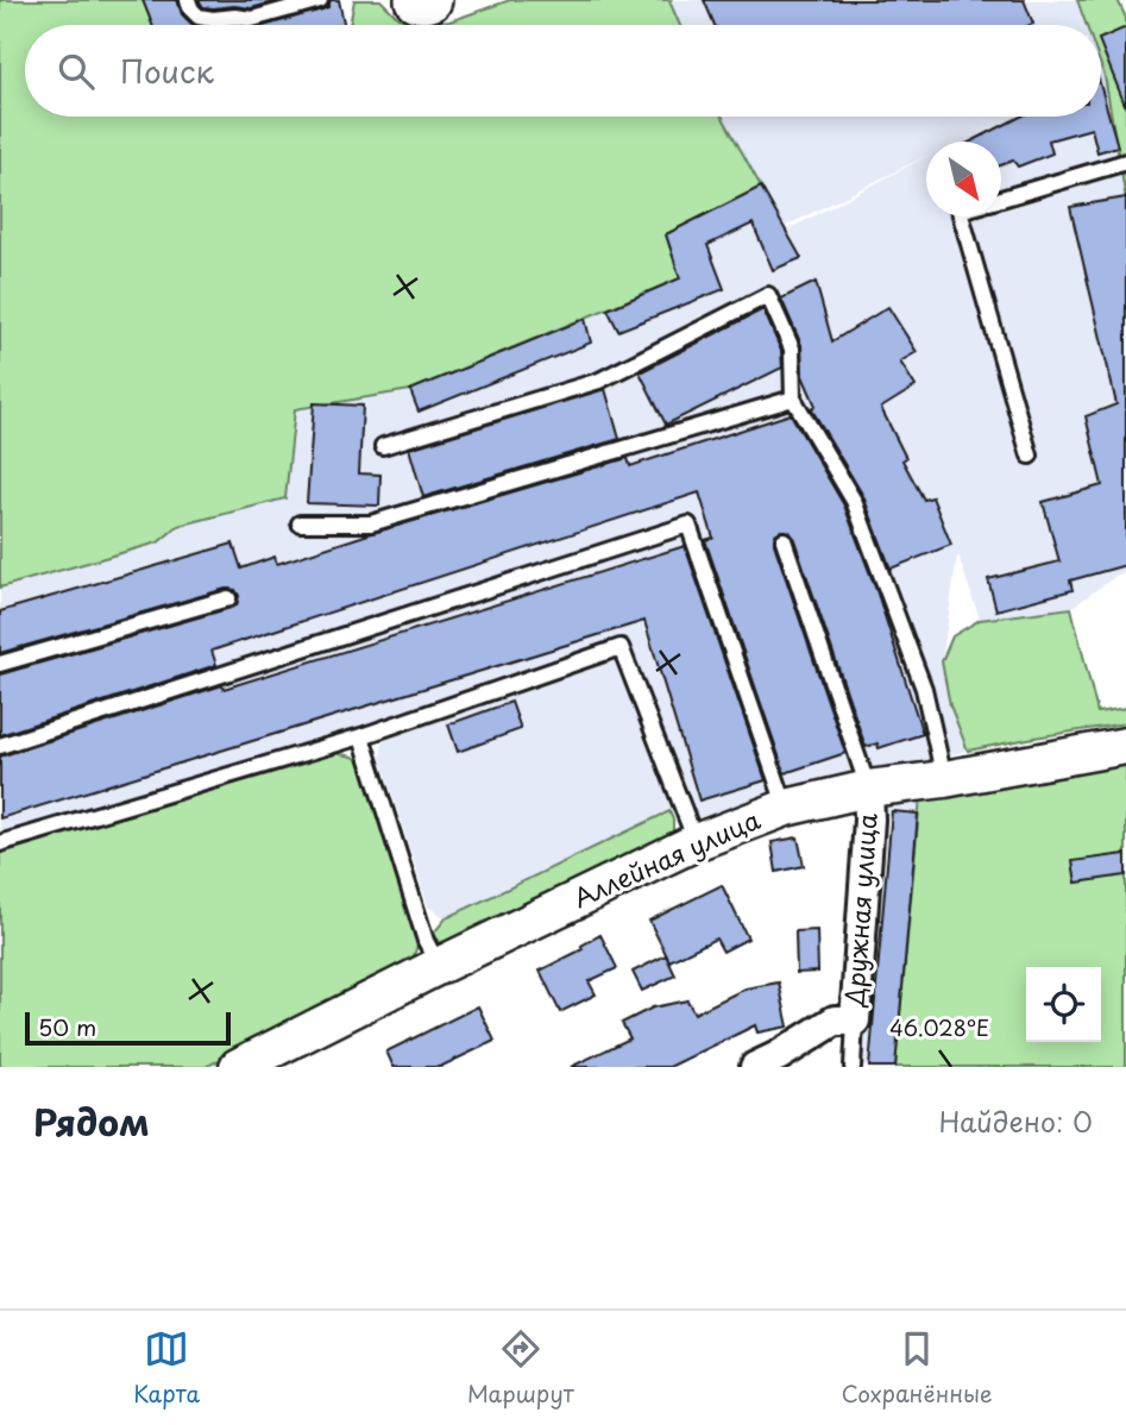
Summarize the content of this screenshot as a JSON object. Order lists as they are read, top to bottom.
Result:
{
  "streets": {
    "street": ["Аллейная улица", "Дружная улица"]
  },
  "crossings": [
    ["Аллейная улица", "Дружная улица"]
  ],
  "scale_bar": "50 m",
  "north": "bottom right",
  "page": {
    "search": "Поиск",
    "scale": "50 m",
    "heading": ["Рядом", "Найдено: 0"],
    "nav": ["Карта", "Маршрут", "Сохранённые"]
  },
  "coordinates": ["46.028°E"]
}
